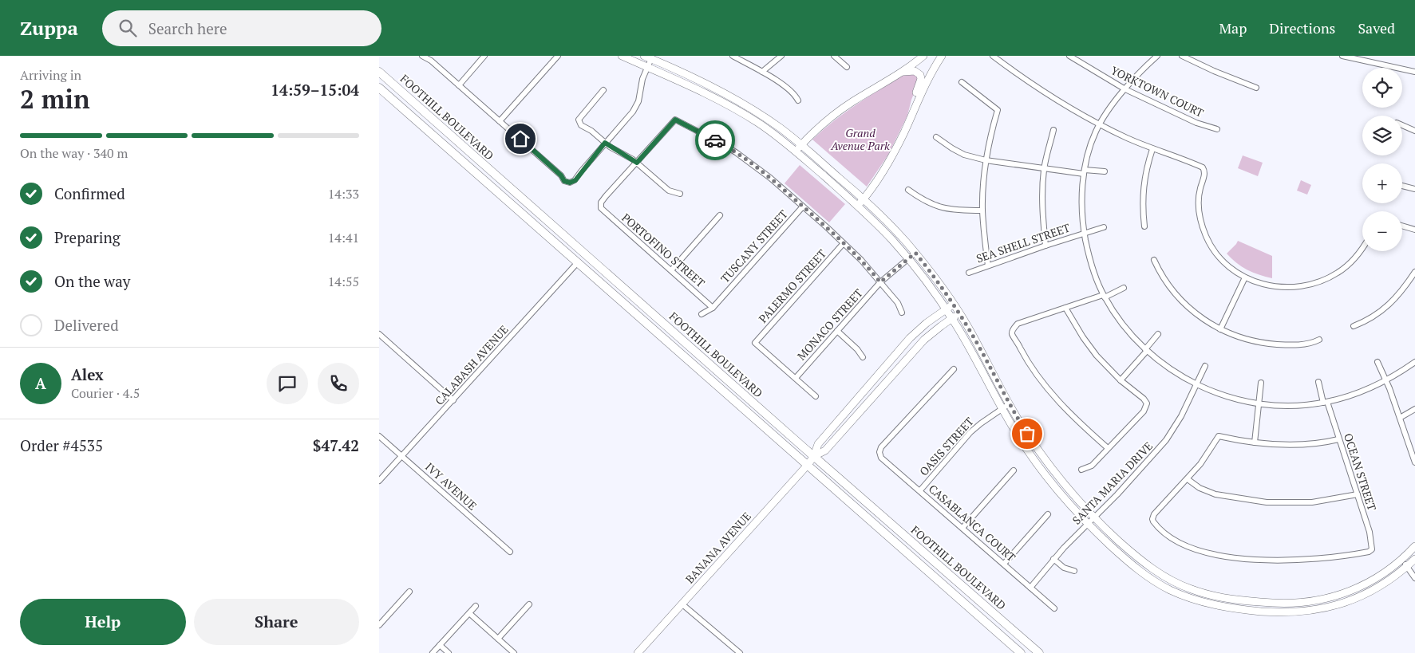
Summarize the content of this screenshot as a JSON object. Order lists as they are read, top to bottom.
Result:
{
  "streets": {
    "main road": ["FOOTHILL BOULEVARD"],
    "street": [
      "YORKTOWN COURT",
      "SEA SHELL STREET",
      "TUSCANY STREET",
      "PORTOFINO STREET",
      "PALERMO STREET",
      "MONACO STREET",
      "CALABASH AVENUE",
      "OASIS STREET",
      "OCEAN STREET",
      "SANTA MARIA DRIVE",
      "IVY AVENUE",
      "CASABLANCA COURT",
      "BANANA AVENUE"
    ]
  },
  "crossings": [
    ["FOOTHILL BOULEVARD", "CALABASH AVENUE"],
    ["FOOTHILL BOULEVARD", "BANANA AVENUE"],
    ["TUSCANY STREET", "PORTOFINO STREET"],
    ["PALERMO STREET", "MONACO STREET"],
    ["CALABASH AVENUE", "IVY AVENUE"],
    ["OASIS STREET", "CASABLANCA COURT"],
    ["SANTA MARIA DRIVE", "CASABLANCA COURT"]
  ],
  "parks": ["Grand Avenue Park"],
  "page": {
    "header": "Zuppa",
    "search": "Search here",
    "nav": ["Map", "Directions", "Saved"],
    "heading": ["2 min", "Arriving in", "14:59–15:04"],
    "panel": [
      "Alex",
      "Courier · 4.5",
      "Order #4535",
      "$47.42"
    ],
    "map_buttons": ["+", "−"],
    "bar": "On the way · 340 m",
    "list": [
      ["Confirmed", "14:33"],
      ["Preparing", "14:41"],
      ["On the way", "14:55"],
      "Delivered"
    ],
    "round": "A",
    "buttons": ["Help", "Share"]
  }
}
